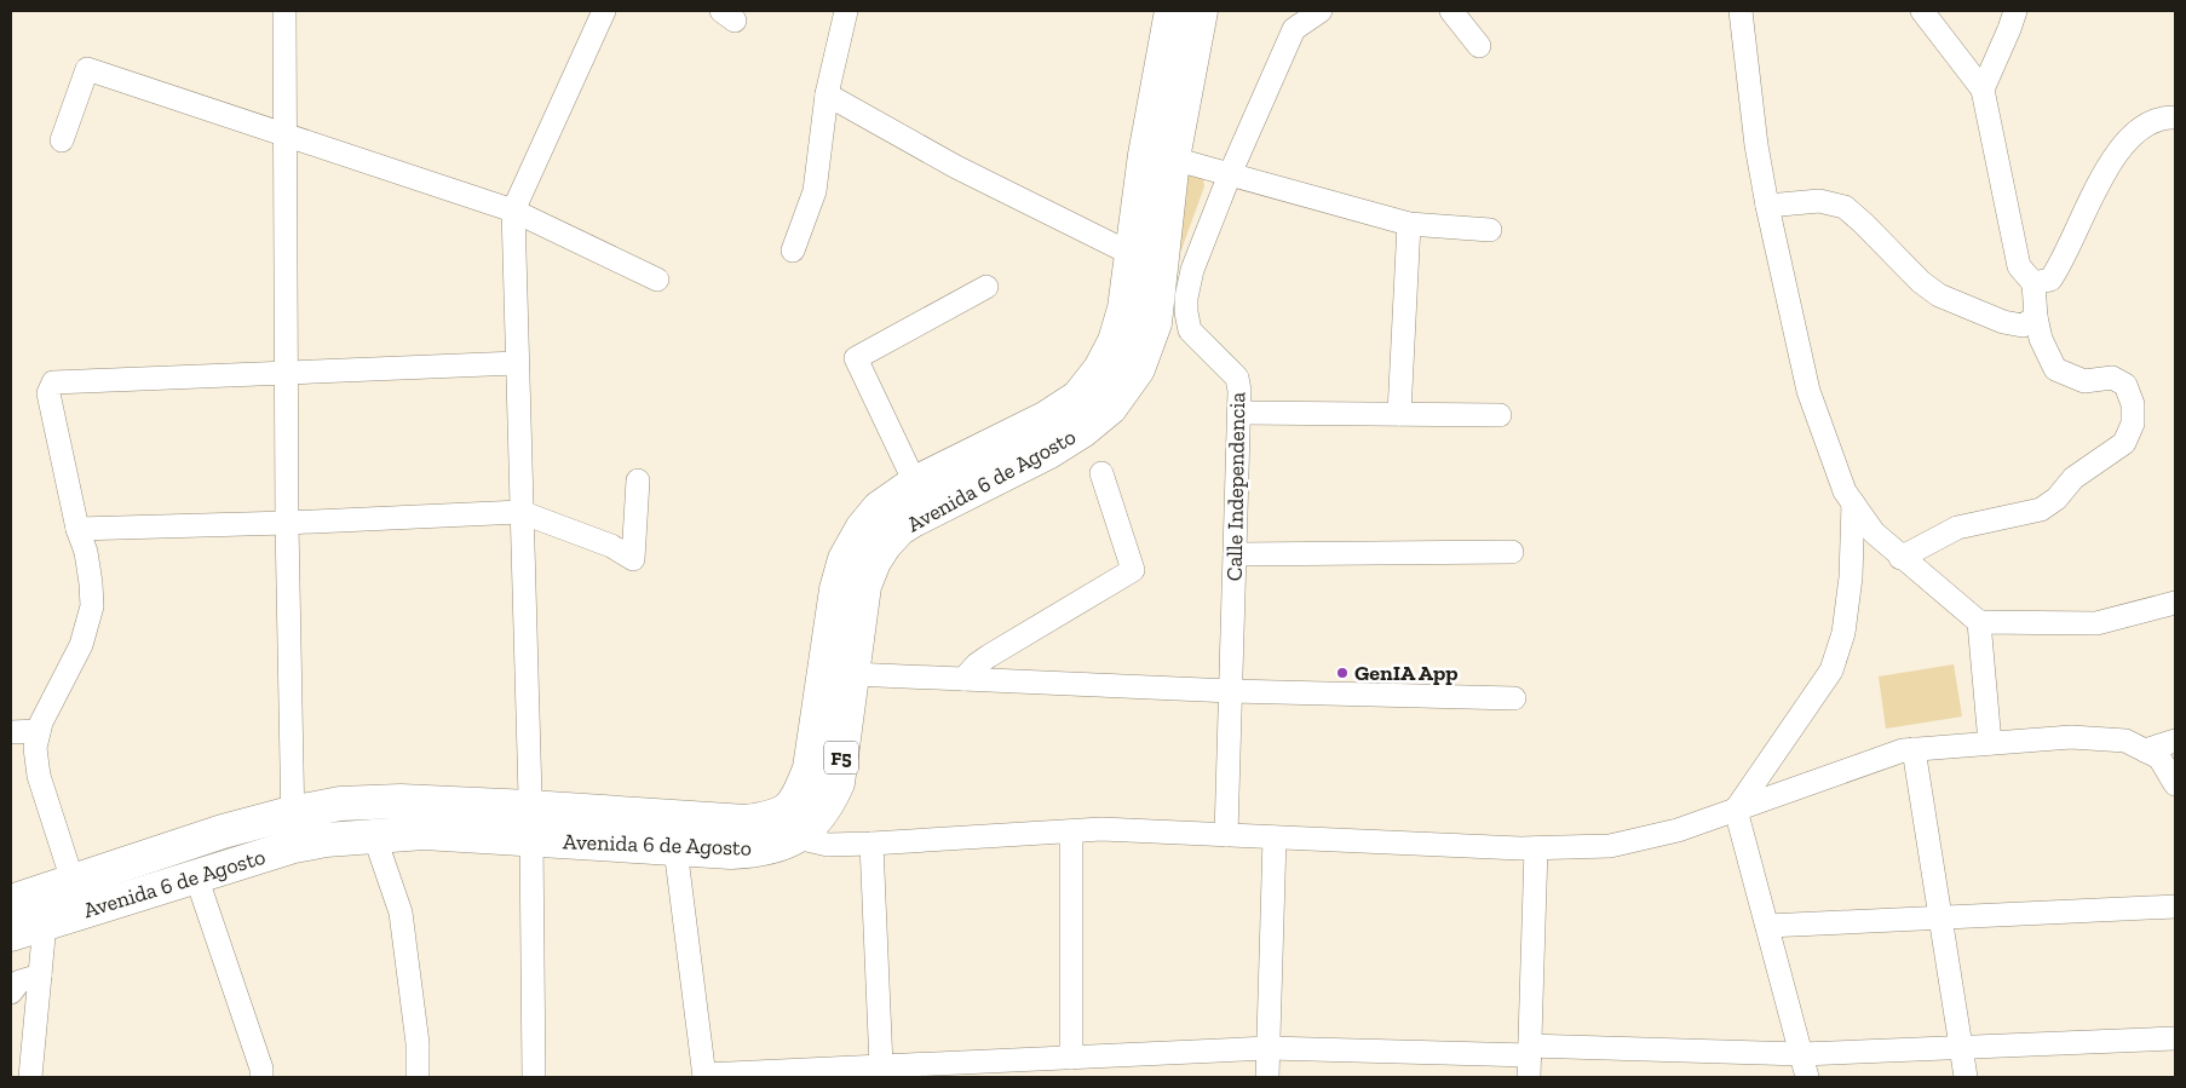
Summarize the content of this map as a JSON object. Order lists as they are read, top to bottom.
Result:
{
  "streets": {
    "highway": ["Avenida 6 de Agosto", "F5"],
    "street": ["Calle Independencia"]
  },
  "places": ["GenIA App"]
}
